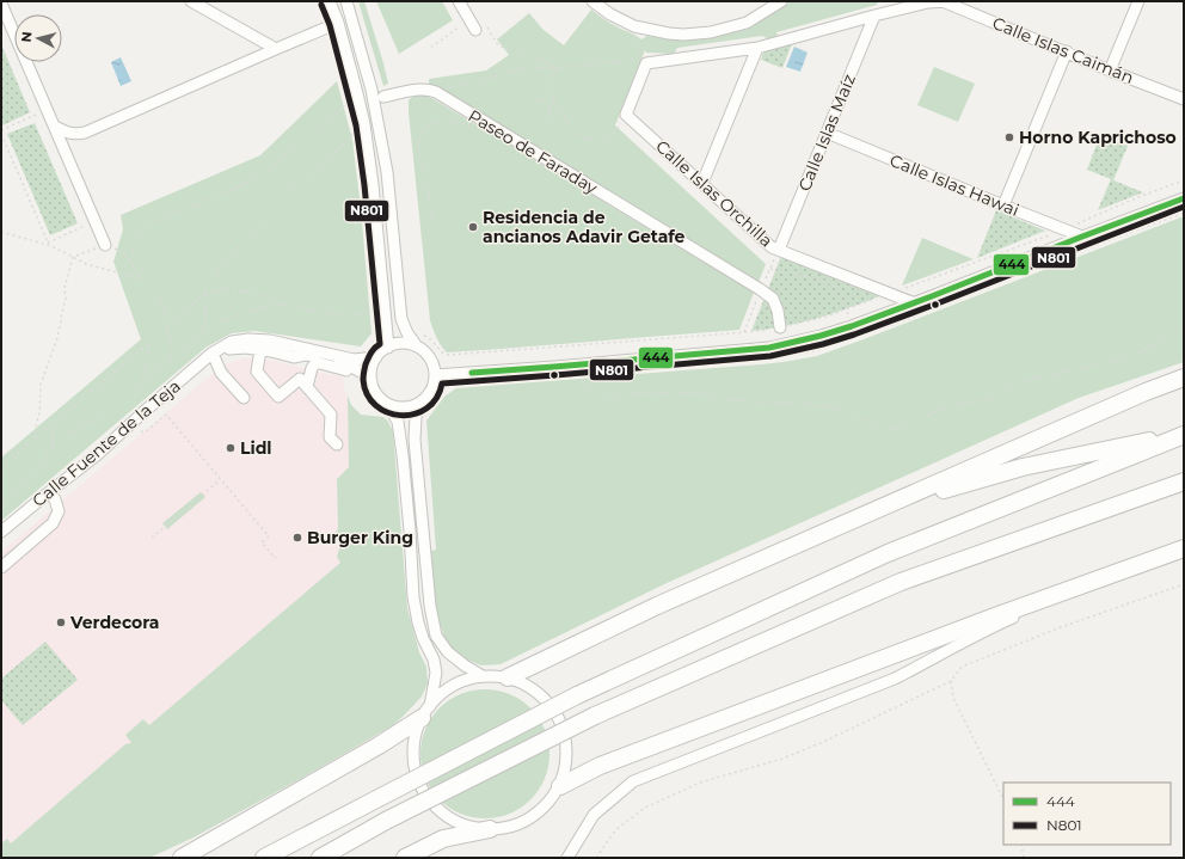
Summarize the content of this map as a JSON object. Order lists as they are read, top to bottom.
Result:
{
  "streets": {
    "street": [
      "Calle Islas Caimán",
      "Calle Islas Maíz",
      "Paseo de Faraday",
      "Calle Islas Hawai",
      "Calle Islas Orchilla",
      "Calle Fuente de la Teja"
    ]
  },
  "crossings": [
    ["Calle Islas Maíz", "Calle Islas Hawai"],
    ["Calle Islas Maíz", "Calle Islas Orchilla"]
  ],
  "places": [
    "Horno Kaprichoso",
    "Residencia de ancianos Adavir Getafe",
    "Lidl",
    "Burger King",
    "Verdecora"
  ],
  "lines": ["transit line N801", "transit line 444"],
  "legend": ["444", "N801"],
  "north": "left"
}
